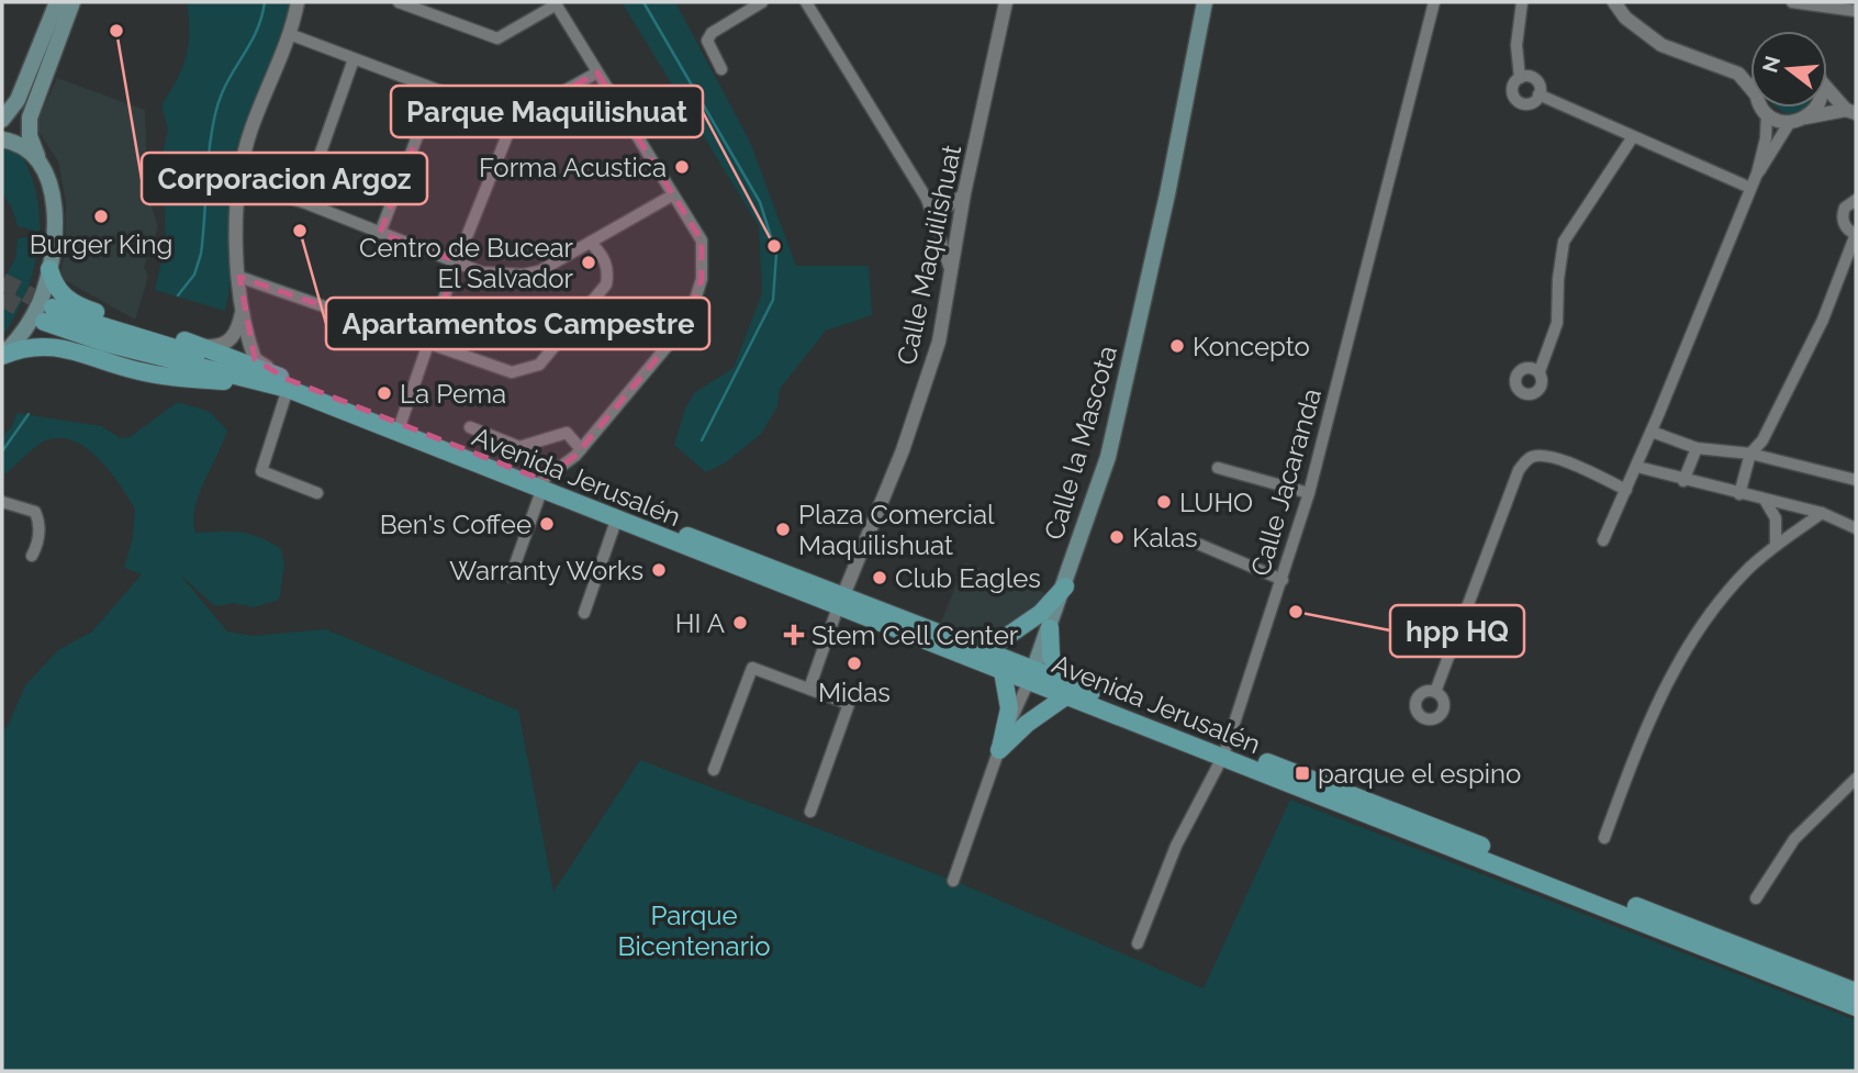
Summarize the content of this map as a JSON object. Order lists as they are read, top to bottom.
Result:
{
  "streets": {
    "main road": ["Calle la Mascota", "Avenida Jerusalén"],
    "street": ["Calle Maquilishuat", "Calle Jacaranda"]
  },
  "crossings": [
    ["Calle Maquilishuat", "Avenida Jerusalén"],
    ["Calle la Mascota", "Avenida Jerusalén"],
    ["Avenida Jerusalén", "Calle Jacaranda"]
  ],
  "parks": ["Parque Bicentenario"],
  "places": {
    "other": [
      "Corporacion Argoz",
      "Forma Acustica",
      "Burger King",
      "Apartamentos Campestre",
      "Parque Maquilishuat",
      "Centro de Bucear El Salvador",
      "Koncepto",
      "La Pema",
      "LUHO",
      "Ben's Coffee",
      "Plaza Comercial Maquilishuat",
      "Kalas",
      "Warranty Works",
      "Club Eagles",
      "hpp HQ",
      "HI A",
      "Midas"
    ],
    "health": ["Stem Cell Center"],
    "transit": ["parque el espino"]
  },
  "north": "left"
}
